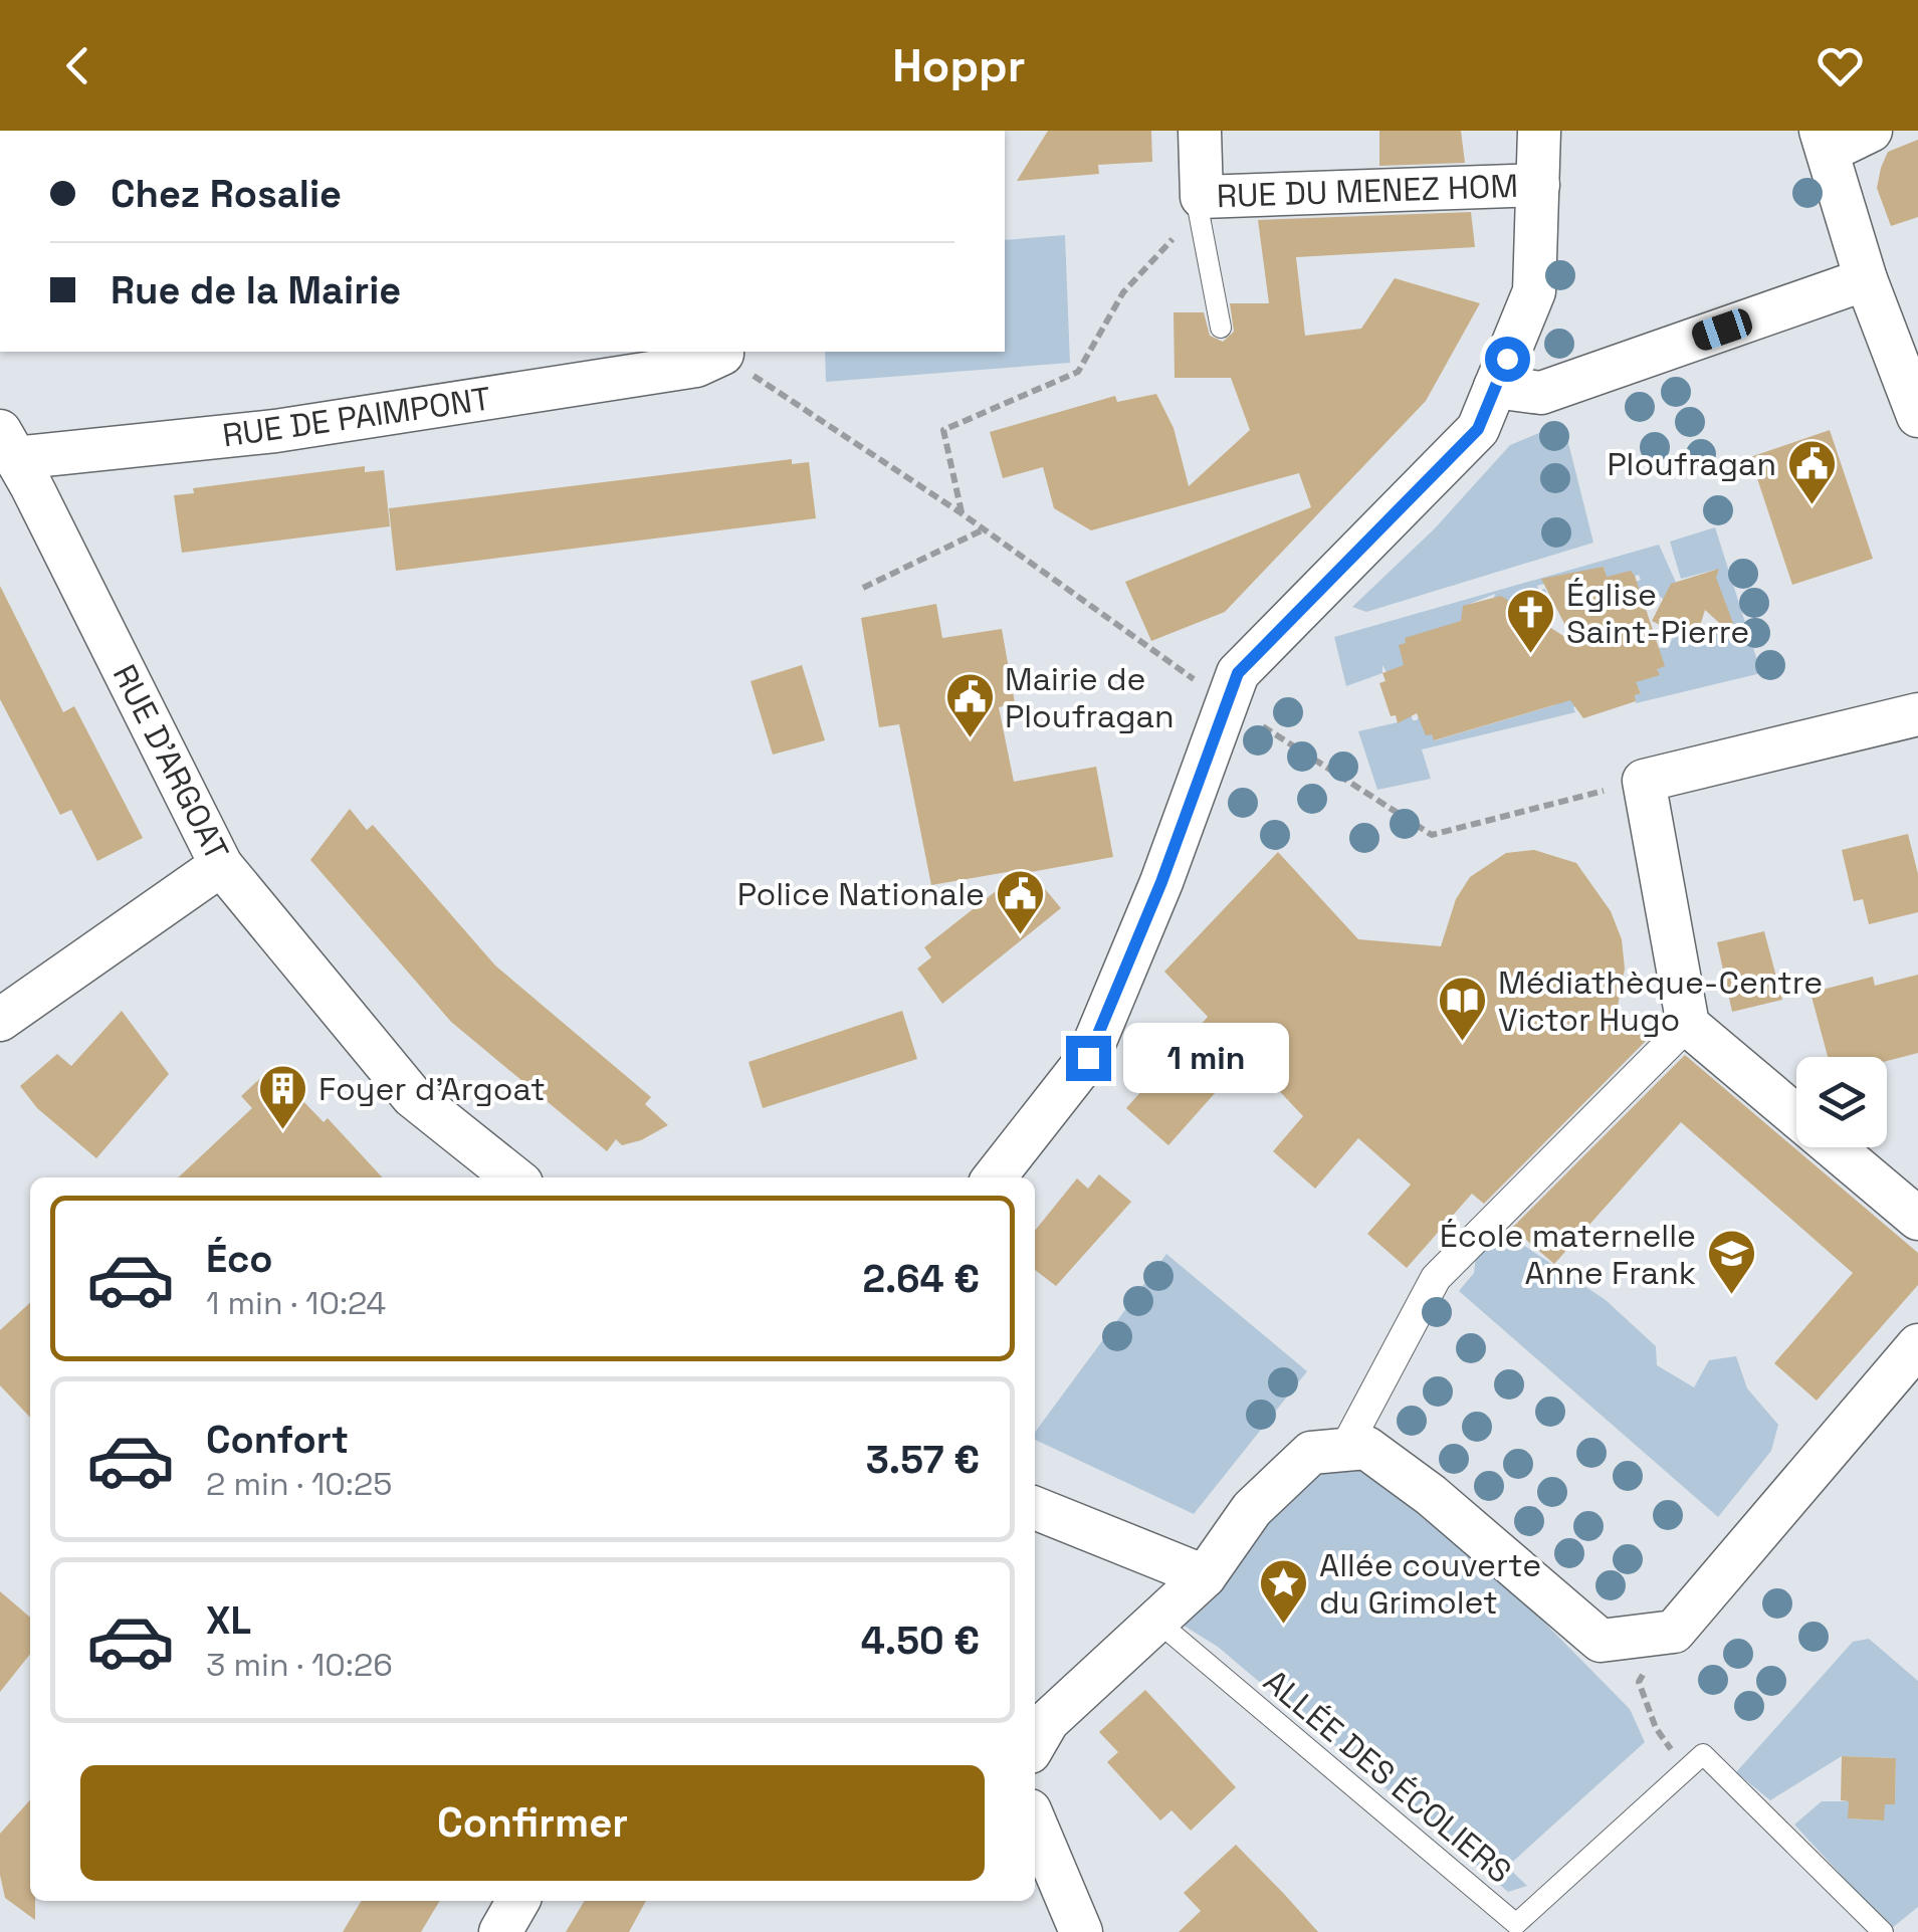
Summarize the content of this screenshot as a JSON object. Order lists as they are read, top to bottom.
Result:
{
  "streets": {
    "street": ["RUE DU MENEZ HOM", "RUE DE PAIMPONT", "RUE D'ARGOAT"],
    "lane": ["ALLÉE DES ÉCOLIERS"]
  },
  "crossings": [
    ["RUE DE PAIMPONT", "RUE D'ARGOAT"]
  ],
  "places": {
    "public building": ["Ploufragan", "Mairie de Ploufragan", "Police Nationale"],
    "church": ["Église Saint-Pierre"],
    "library": ["Médiathèque-Centre Victor Hugo"],
    "building": ["Foyer d'Argoat"],
    "school or university": ["École maternelle Anne Frank"],
    "place": ["Allée couverte du Grimolet"]
  },
  "page": {
    "header": "Hoppr",
    "banner": ["Chez Rosalie", "Rue de la Mairie"],
    "bubble": "1 min",
    "list": [
      {
        "name": "Éco",
        "note": "1 min · 10:24",
        "value": "2.64 €"
      },
      {
        "name": "Confort",
        "note": "2 min · 10:25",
        "value": "3.57 €"
      },
      {
        "name": "XL",
        "note": "3 min · 10:26",
        "value": "4.50 €"
      }
    ],
    "buttons": "Confirmer"
  }
}
